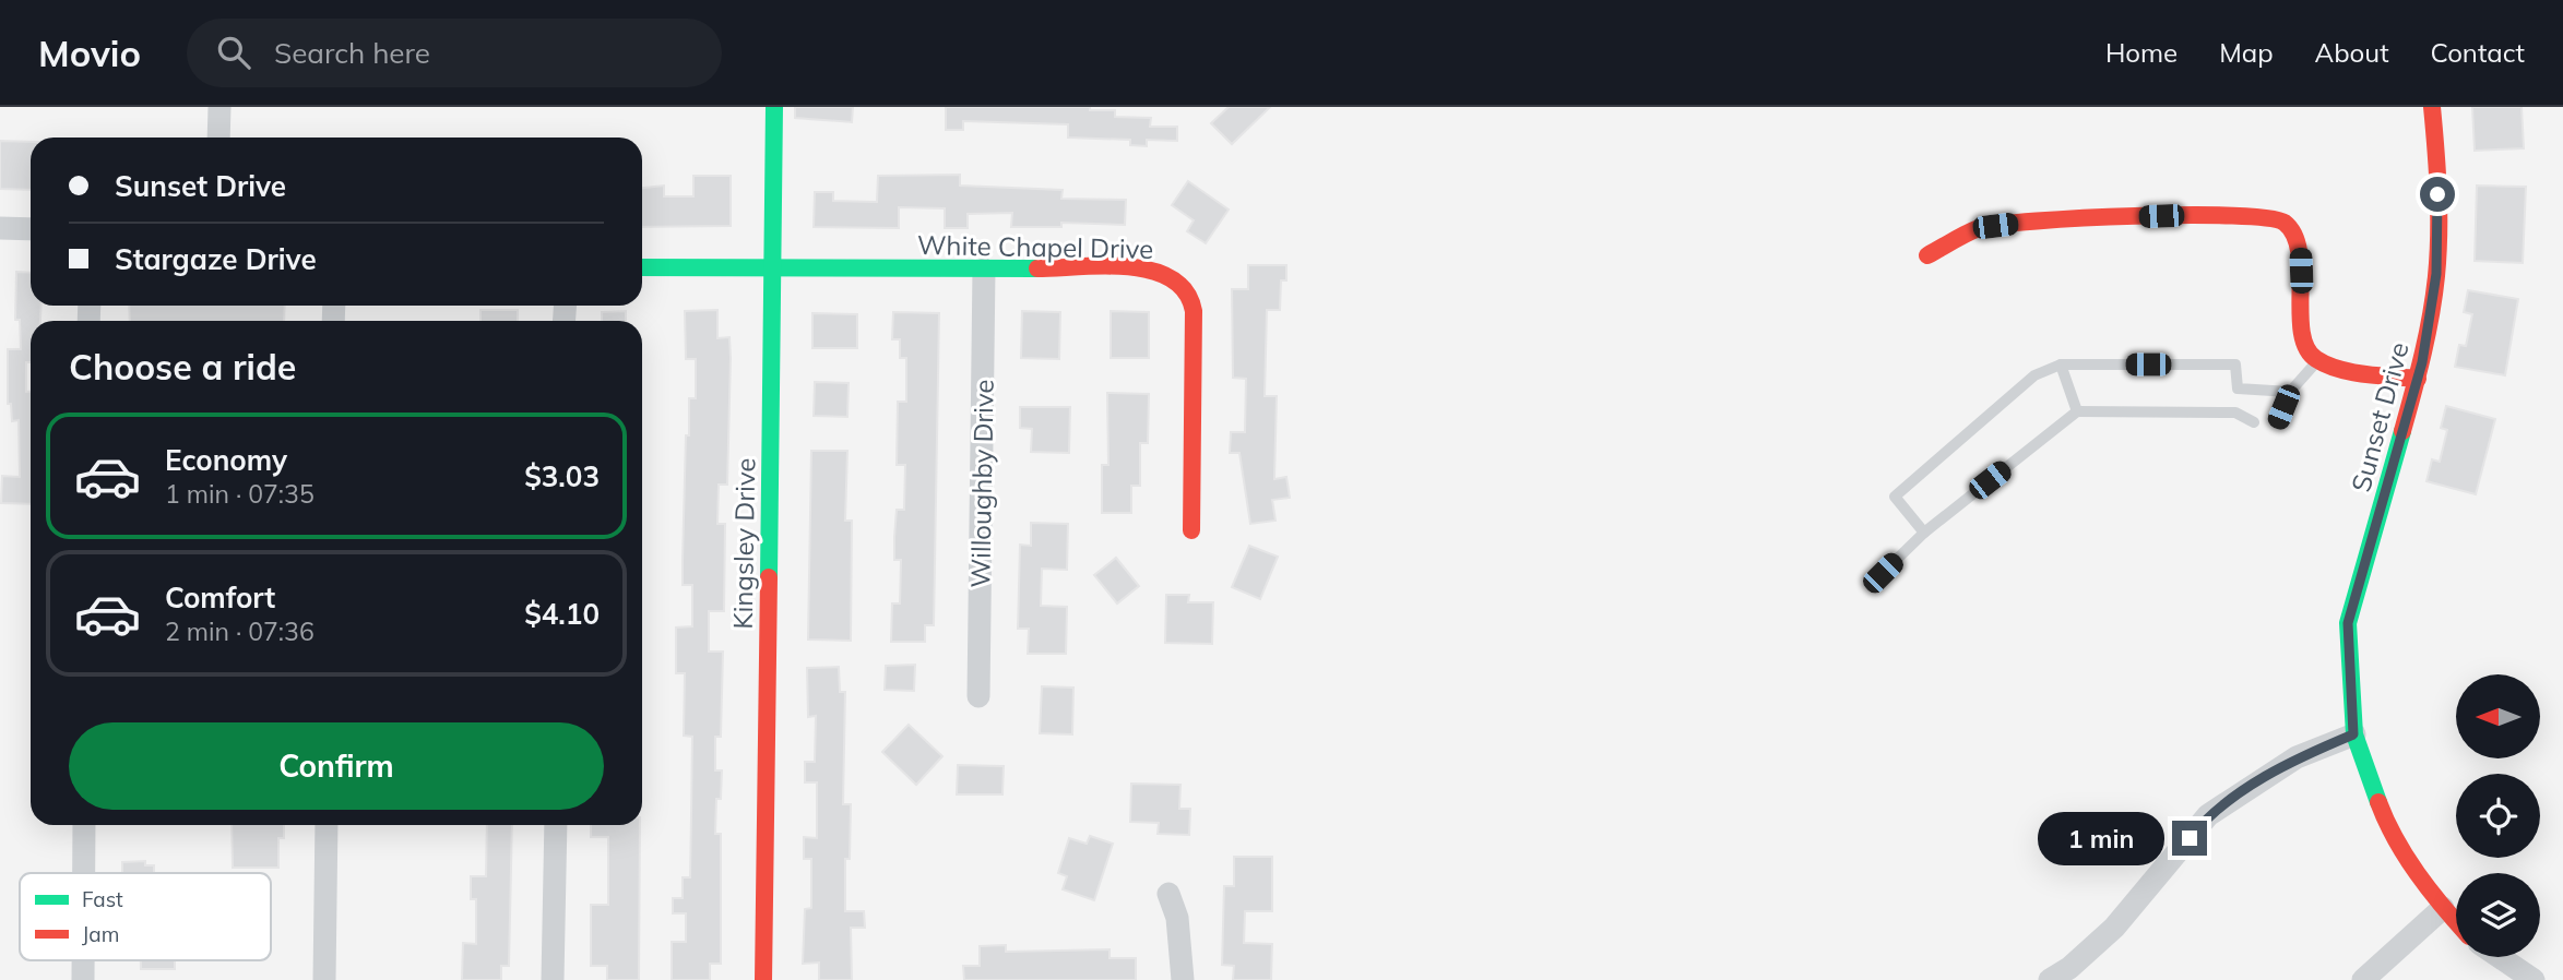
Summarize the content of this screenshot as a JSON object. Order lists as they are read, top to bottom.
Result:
{
  "streets": {
    "street": [
      "White Chapel Drive",
      "Sunset Drive",
      "Willoughby Drive",
      "Kingsley Drive"
    ]
  },
  "crossings": [
    ["White Chapel Drive", "Willoughby Drive"],
    ["White Chapel Drive", "Kingsley Drive"]
  ],
  "legend": ["Fast", "Jam"],
  "north": "left",
  "page": {
    "header": "Movio",
    "search": "Search here",
    "nav": [
      "Home",
      "Map",
      "About",
      "Contact"
    ],
    "banner": ["Sunset Drive", "Stargaze Drive"],
    "heading": "Choose a ride",
    "list": [
      {
        "name": "Economy",
        "note": "1 min · 07:35",
        "value": "$3.03"
      },
      {
        "name": "Comfort",
        "note": "2 min · 07:36",
        "value": "$4.10"
      }
    ],
    "buttons": "Confirm",
    "bubble": "1 min"
  }
}
